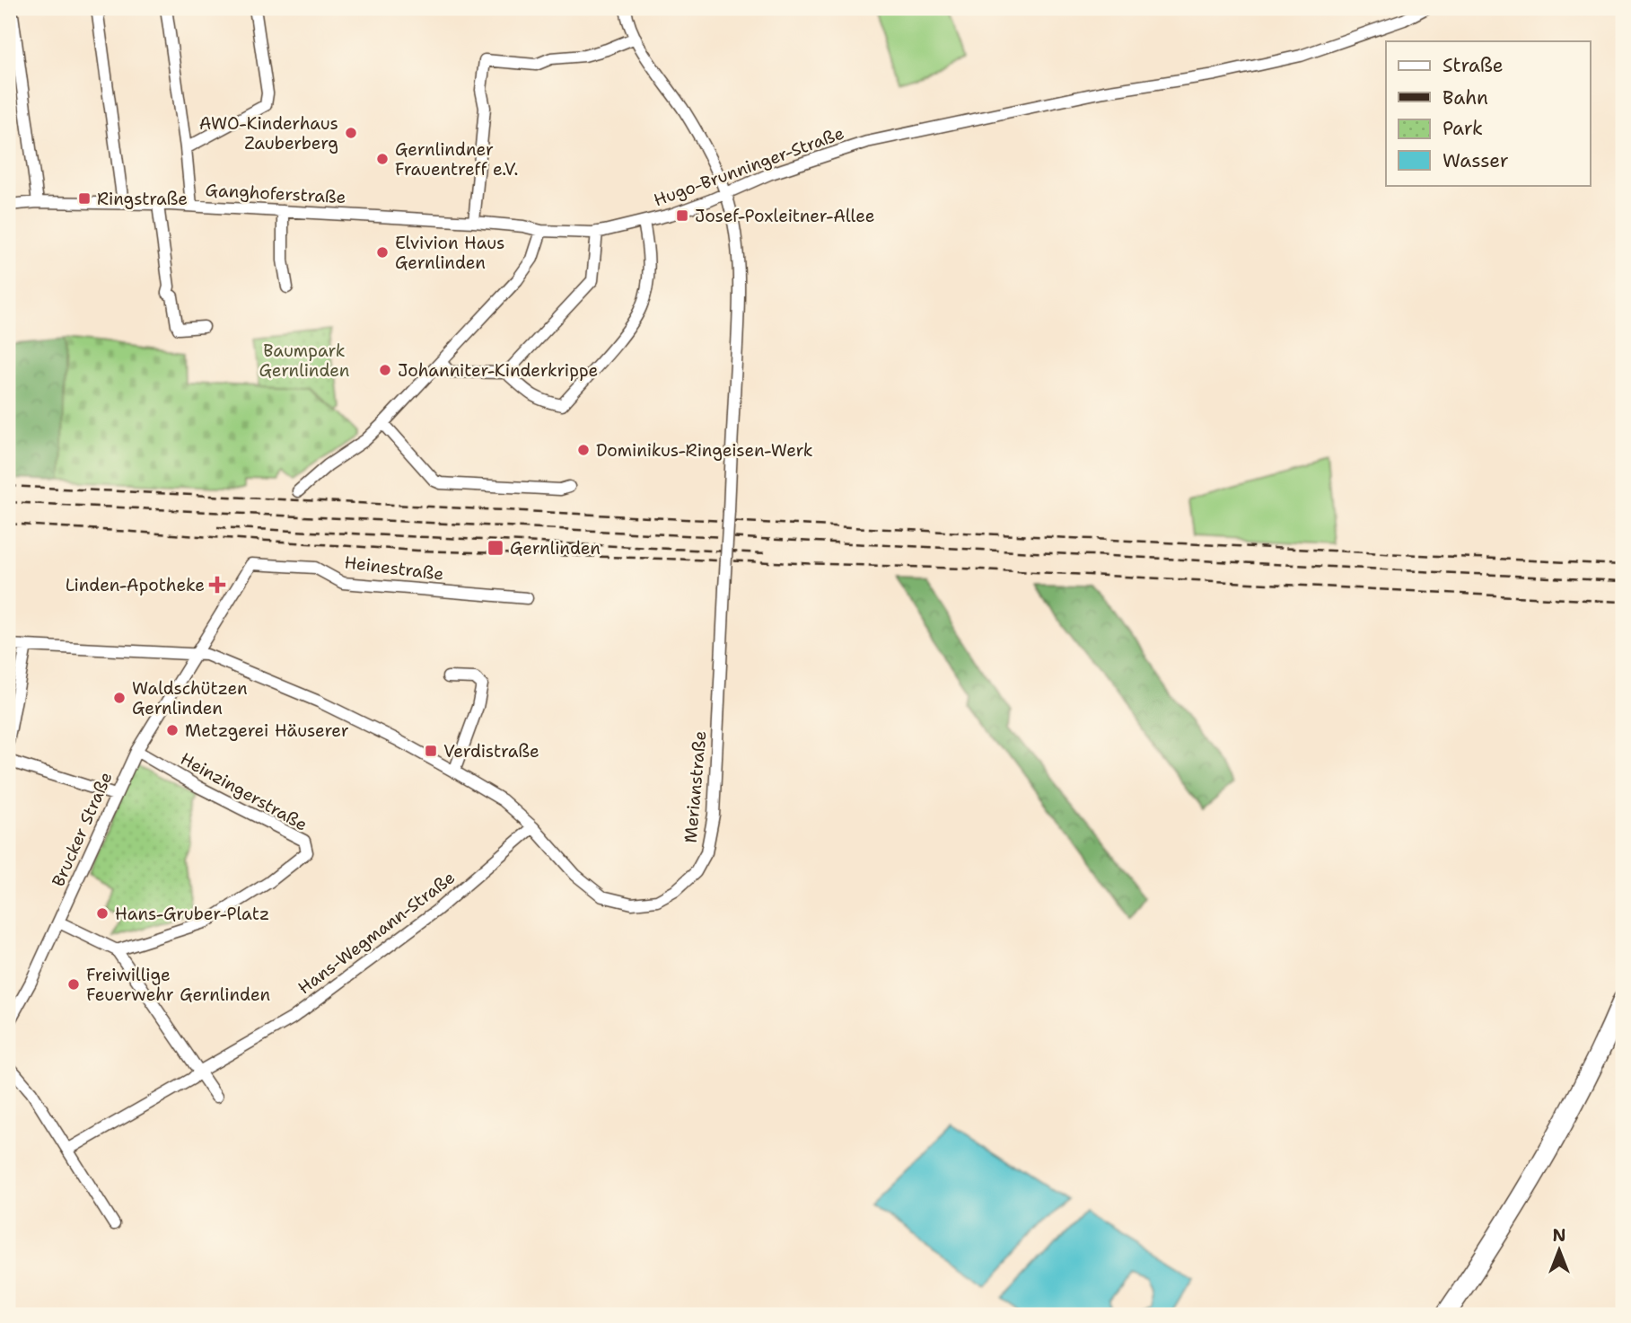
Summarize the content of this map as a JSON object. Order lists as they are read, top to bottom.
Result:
{
  "streets": {
    "street": [
      "Hugo-Brunninger-Straße",
      "Ganghoferstraße",
      "Heinestraße",
      "Merianstraße",
      "Heinzingerstraße",
      "Brucker Straße",
      "Hans-Wegmann-Straße"
    ]
  },
  "crossings": [
    ["Hugo-Brunninger-Straße", "Ganghoferstraße"],
    ["Hugo-Brunninger-Straße", "Merianstraße"],
    ["Heinestraße", "Merianstraße"],
    ["Heinestraße", "Brucker Straße"],
    ["Merianstraße", "Brucker Straße"],
    ["Merianstraße", "Hans-Wegmann-Straße"],
    ["Heinzingerstraße", "Brucker Straße"]
  ],
  "parks": ["Baumpark Gernlinden"],
  "places": {
    "other": [
      "AWO-Kinderhaus Zauberberg",
      "Gernlindner Frauentreff e.V.",
      "Elvivion Haus Gernlinden",
      "Johanniter-Kinderkrippe",
      "Dominikus-Ringeisen-Werk",
      "Waldschützen Gernlinden",
      "Metzgerei Häuserer",
      "Hans-Gruber-Platz",
      "Freiwillige Feuerwehr Gernlinden"
    ],
    "transit": [
      "Ringstraße",
      "Josef-Poxleitner-Allee",
      "Gernlinden",
      "Verdistraße"
    ],
    "health": ["Linden-Apotheke"]
  },
  "legend": [
    "Straße",
    "Bahn",
    "Park",
    "Wasser"
  ],
  "north": "top"
}
